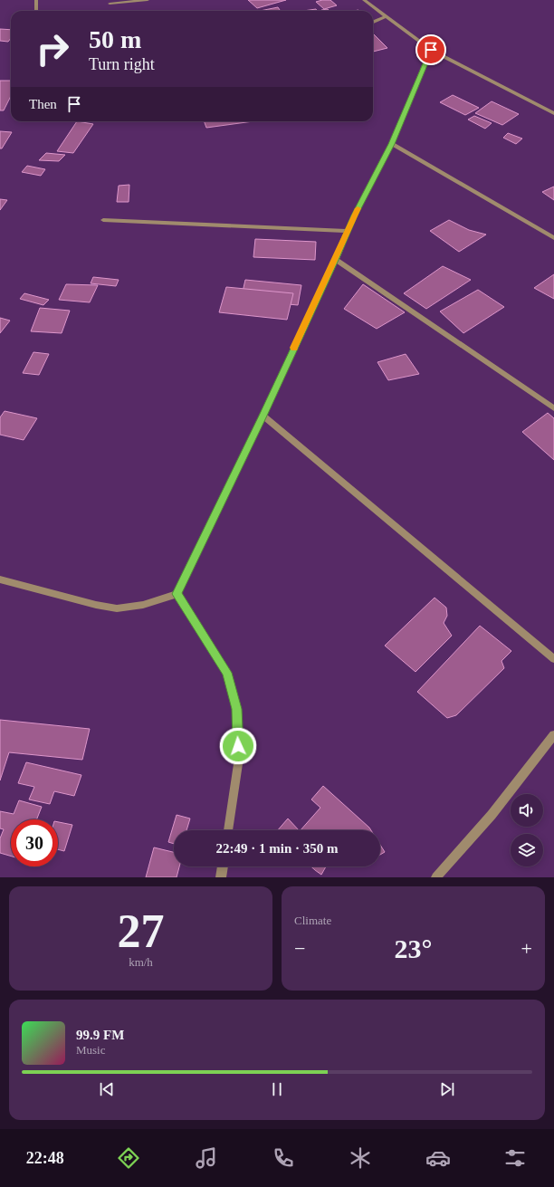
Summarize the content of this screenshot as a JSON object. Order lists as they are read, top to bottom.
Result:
{
  "page": {
    "turn": ["50 m", "Turn right"],
    "then": "Then",
    "limit": "30",
    "trip": "22:49 · 1 min · 350 m",
    "tile": [
      ["27", "km/h"],
      "Climate"
    ],
    "heat": ["−", "23°", "+"],
    "song": ["99.9 FM", "Music"],
    "tabs": "22:48"
  }
}
